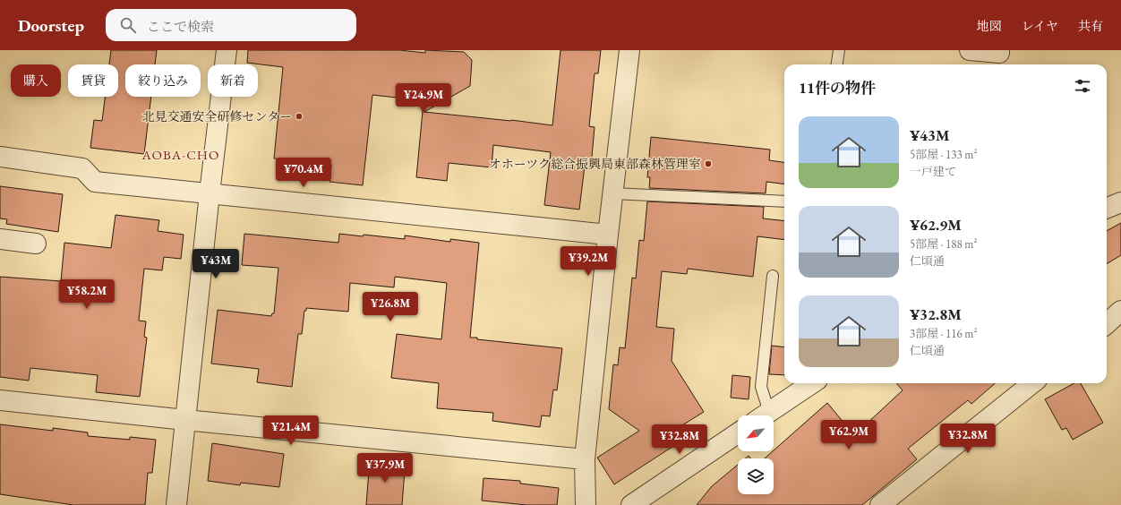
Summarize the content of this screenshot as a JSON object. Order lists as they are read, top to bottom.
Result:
{
  "districts": ["AOBA-CHO"],
  "places": ["北見交通安全研修センター", "オホーツク総合振興局東部森林管理室"],
  "north": "bottom left",
  "page": {
    "header": "Doorstep",
    "search": "ここで検索",
    "nav": ["地図", "レイヤ", "共有"],
    "chip": [
      "購入",
      "賃貸",
      "絞り込み",
      "新着"
    ],
    "heading": "11件の物件",
    "price": [
      "¥24.9M",
      "¥70.4M",
      "¥39.2M",
      "¥43M",
      "¥58.2M",
      "¥26.8M",
      "¥21.4M",
      "¥62.9M",
      "¥32.8M",
      "¥32.8M",
      "¥37.9M"
    ],
    "list": [
      {
        "name": "¥43M",
        "note": "5部屋 · 133 m² · 一戸建て"
      },
      {
        "name": "¥62.9M",
        "note": "5部屋 · 188 m² · 仁頃通"
      },
      {
        "name": "¥32.8M",
        "note": "3部屋 · 116 m² · 仁頃通"
      }
    ]
  }
}
